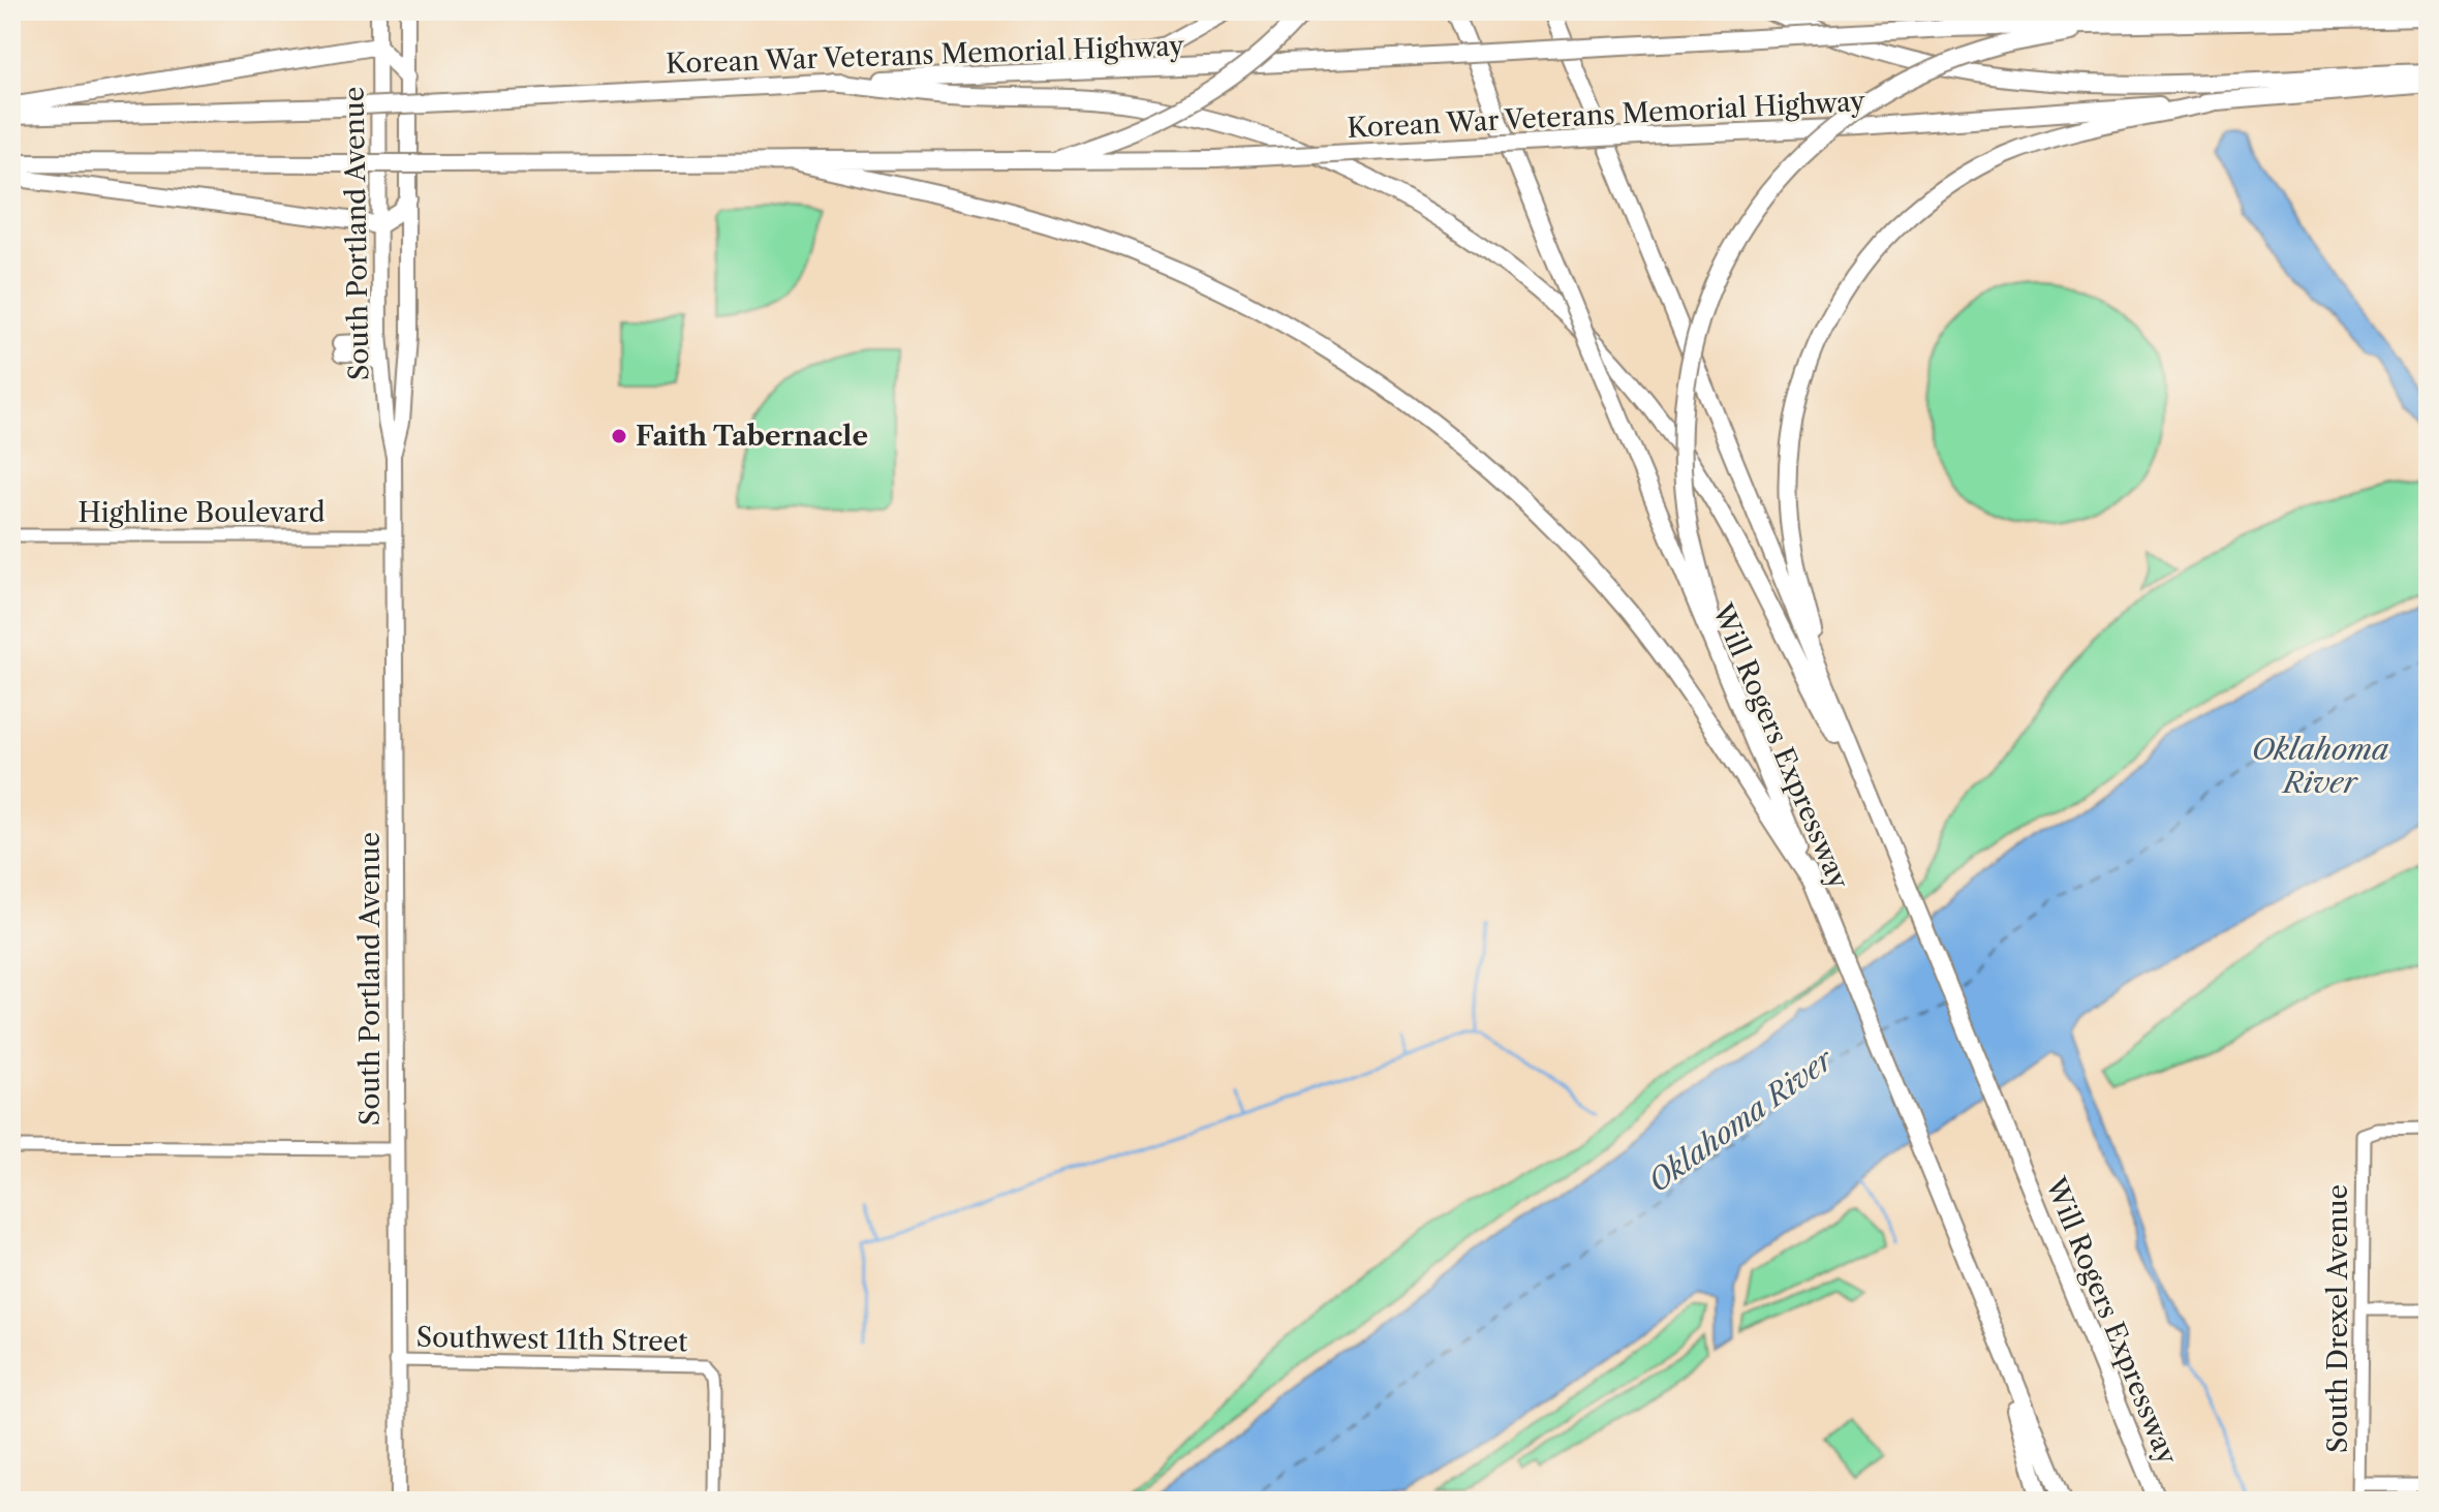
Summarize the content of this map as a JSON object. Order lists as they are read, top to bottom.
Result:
{
  "streets": {
    "highway": ["Korean War Veterans Memorial Highway", "Will Rogers Expressway"],
    "main road": ["South Portland Avenue"],
    "street": ["Highline Boulevard", "South Drexel Avenue", "Southwest 11th Street"]
  },
  "crossings": [
    ["South Portland Avenue", "Highline Boulevard"],
    ["South Portland Avenue", "Southwest 11th Street"]
  ],
  "water": ["Oklahoma River"],
  "places": ["Faith Tabernacle"]
}
